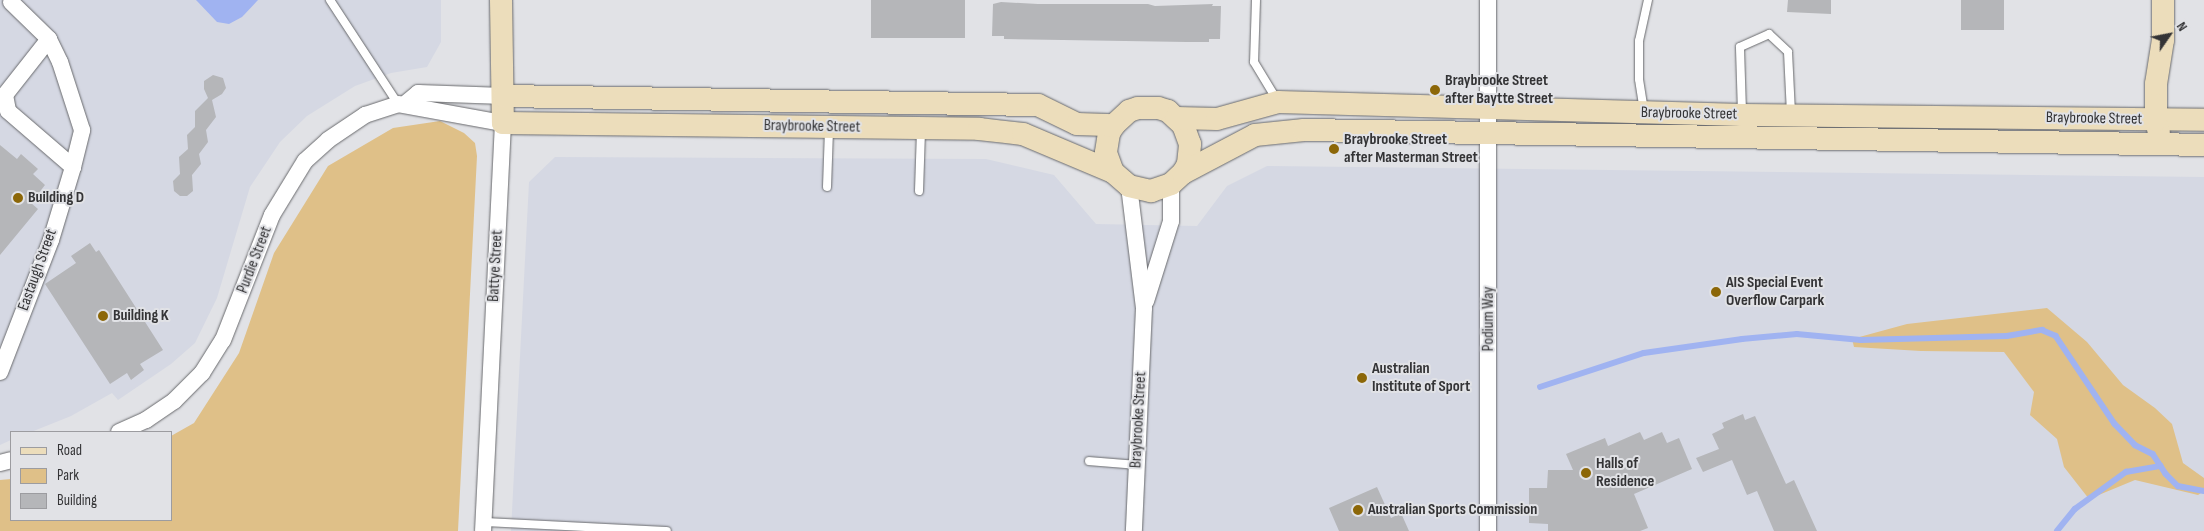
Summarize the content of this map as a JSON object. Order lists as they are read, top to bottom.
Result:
{
  "streets": {
    "street": [
      "Braybrooke Street",
      "Purdie Street",
      "Battye Street",
      "Eastaugh Street",
      "Podium Way"
    ]
  },
  "crossings": [
    ["Braybrooke Street", "Purdie Street"],
    ["Braybrooke Street", "Battye Street"],
    ["Braybrooke Street", "Podium Way"],
    ["Purdie Street", "Battye Street"]
  ],
  "places": [
    "Braybrooke Street after Baytte Street",
    "Braybrooke Street after Masterman Street",
    "Building D",
    "AIS Special Event Overflow Carpark",
    "Building K",
    "Australian Institute of Sport",
    "Halls of Residence",
    "Australian Sports Commission"
  ],
  "legend": ["Road", "Park", "Building"],
  "north": "top right"
}
